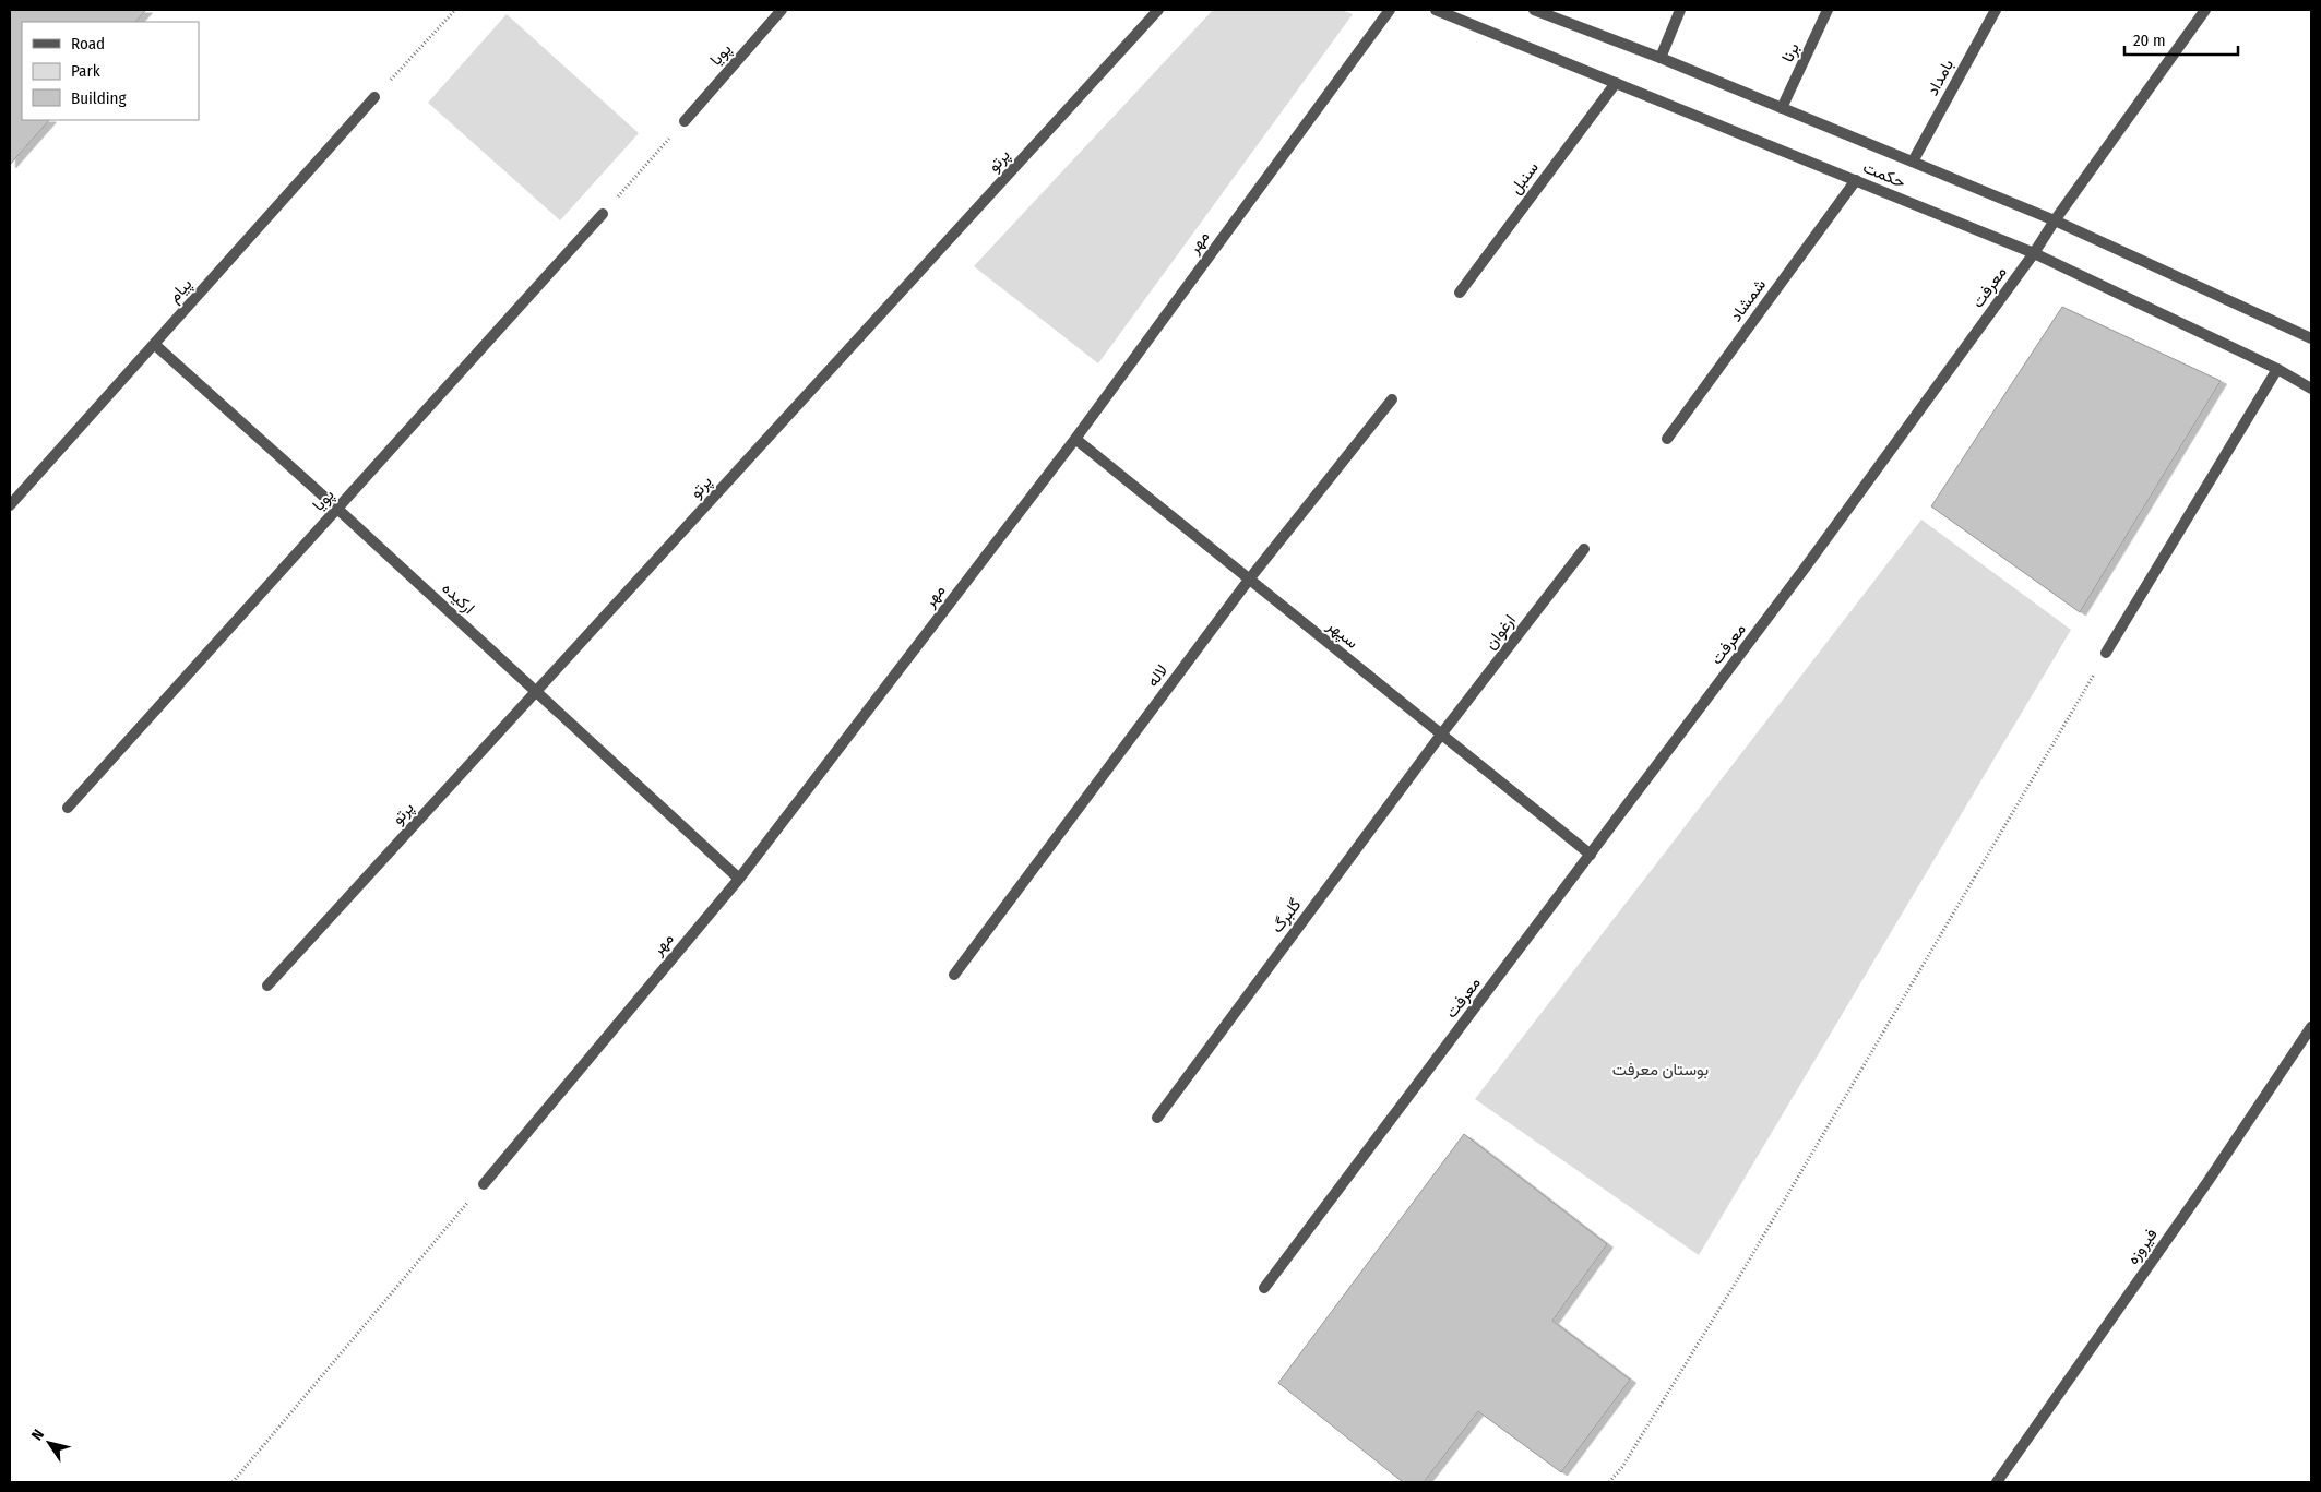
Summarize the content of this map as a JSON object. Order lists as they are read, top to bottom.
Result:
{
  "streets": {
    "street": [
      "برنا",
      "پویا",
      "بامداد",
      "پرتو",
      "حکمت",
      "سنبل",
      "مهر",
      "معرفت",
      "پیام",
      "شمشاد",
      "ارکیده",
      "ارغوان",
      "سپهر",
      "لاله",
      "گلبرگ",
      "فیروزه"
    ]
  },
  "crossings": [
    ["برنا", "حکمت"],
    ["پویا", "ارکیده"],
    ["بامداد", "حکمت"],
    ["پرتو", "ارکیده"],
    ["حکمت", "سنبل"],
    ["حکمت", "معرفت"],
    ["حکمت", "شمشاد"],
    ["مهر", "ارکیده"],
    ["مهر", "سپهر"],
    ["معرفت", "سپهر"],
    ["پیام", "ارکیده"],
    ["ارغوان", "سپهر"],
    ["ارغوان", "گلبرگ"],
    ["سپهر", "لاله"],
    ["سپهر", "گلبرگ"]
  ],
  "parks": ["بوستان معرفت"],
  "legend": ["Road", "Park", "Building"],
  "scale_bar": "20 m",
  "north": "top left"
}
